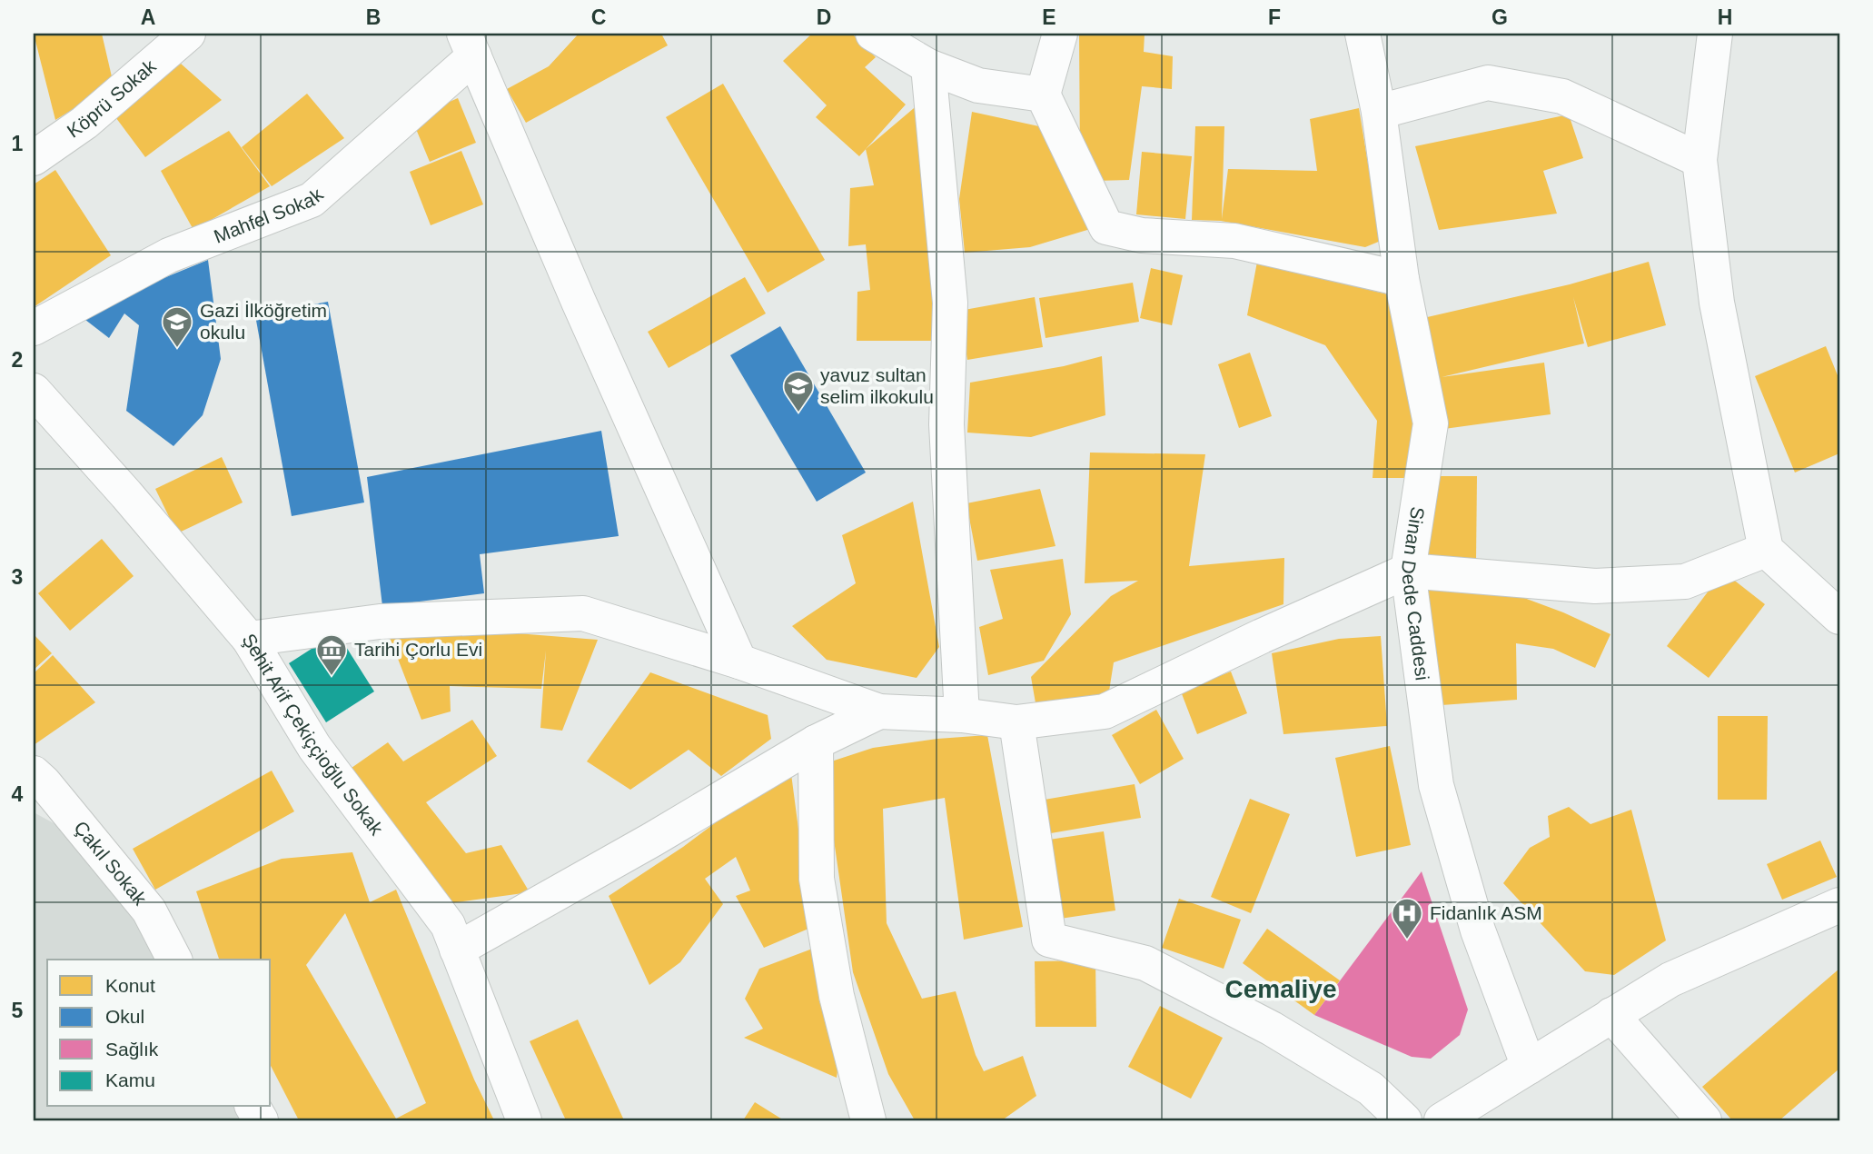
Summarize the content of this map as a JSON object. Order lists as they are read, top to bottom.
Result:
{
  "streets": {
    "street": [
      "Köprü Sokak",
      "Mahfel Sokak",
      "Sinan Dede Caddesi",
      "Şehit Arif Çekiççioğlu Sokak",
      "Çakıl Sokak"
    ]
  },
  "districts": ["Cemaliye"],
  "places": {
    "school or university": ["Gazi İlköğretim okulu", "yavuz sultan selim ilkokulu"],
    "museum": ["Tarihi Çorlu Evi"],
    "hospital": ["Fidanlık ASM"]
  },
  "legend": [
    "Konut",
    "Okul",
    "Sağlık",
    "Kamu"
  ],
  "grid": {
    "columns": [
      "A",
      "B",
      "C",
      "D",
      "E",
      "F",
      "G",
      "H"
    ],
    "rows": [
      "1",
      "2",
      "3",
      "4",
      "5"
    ]
  }
}
